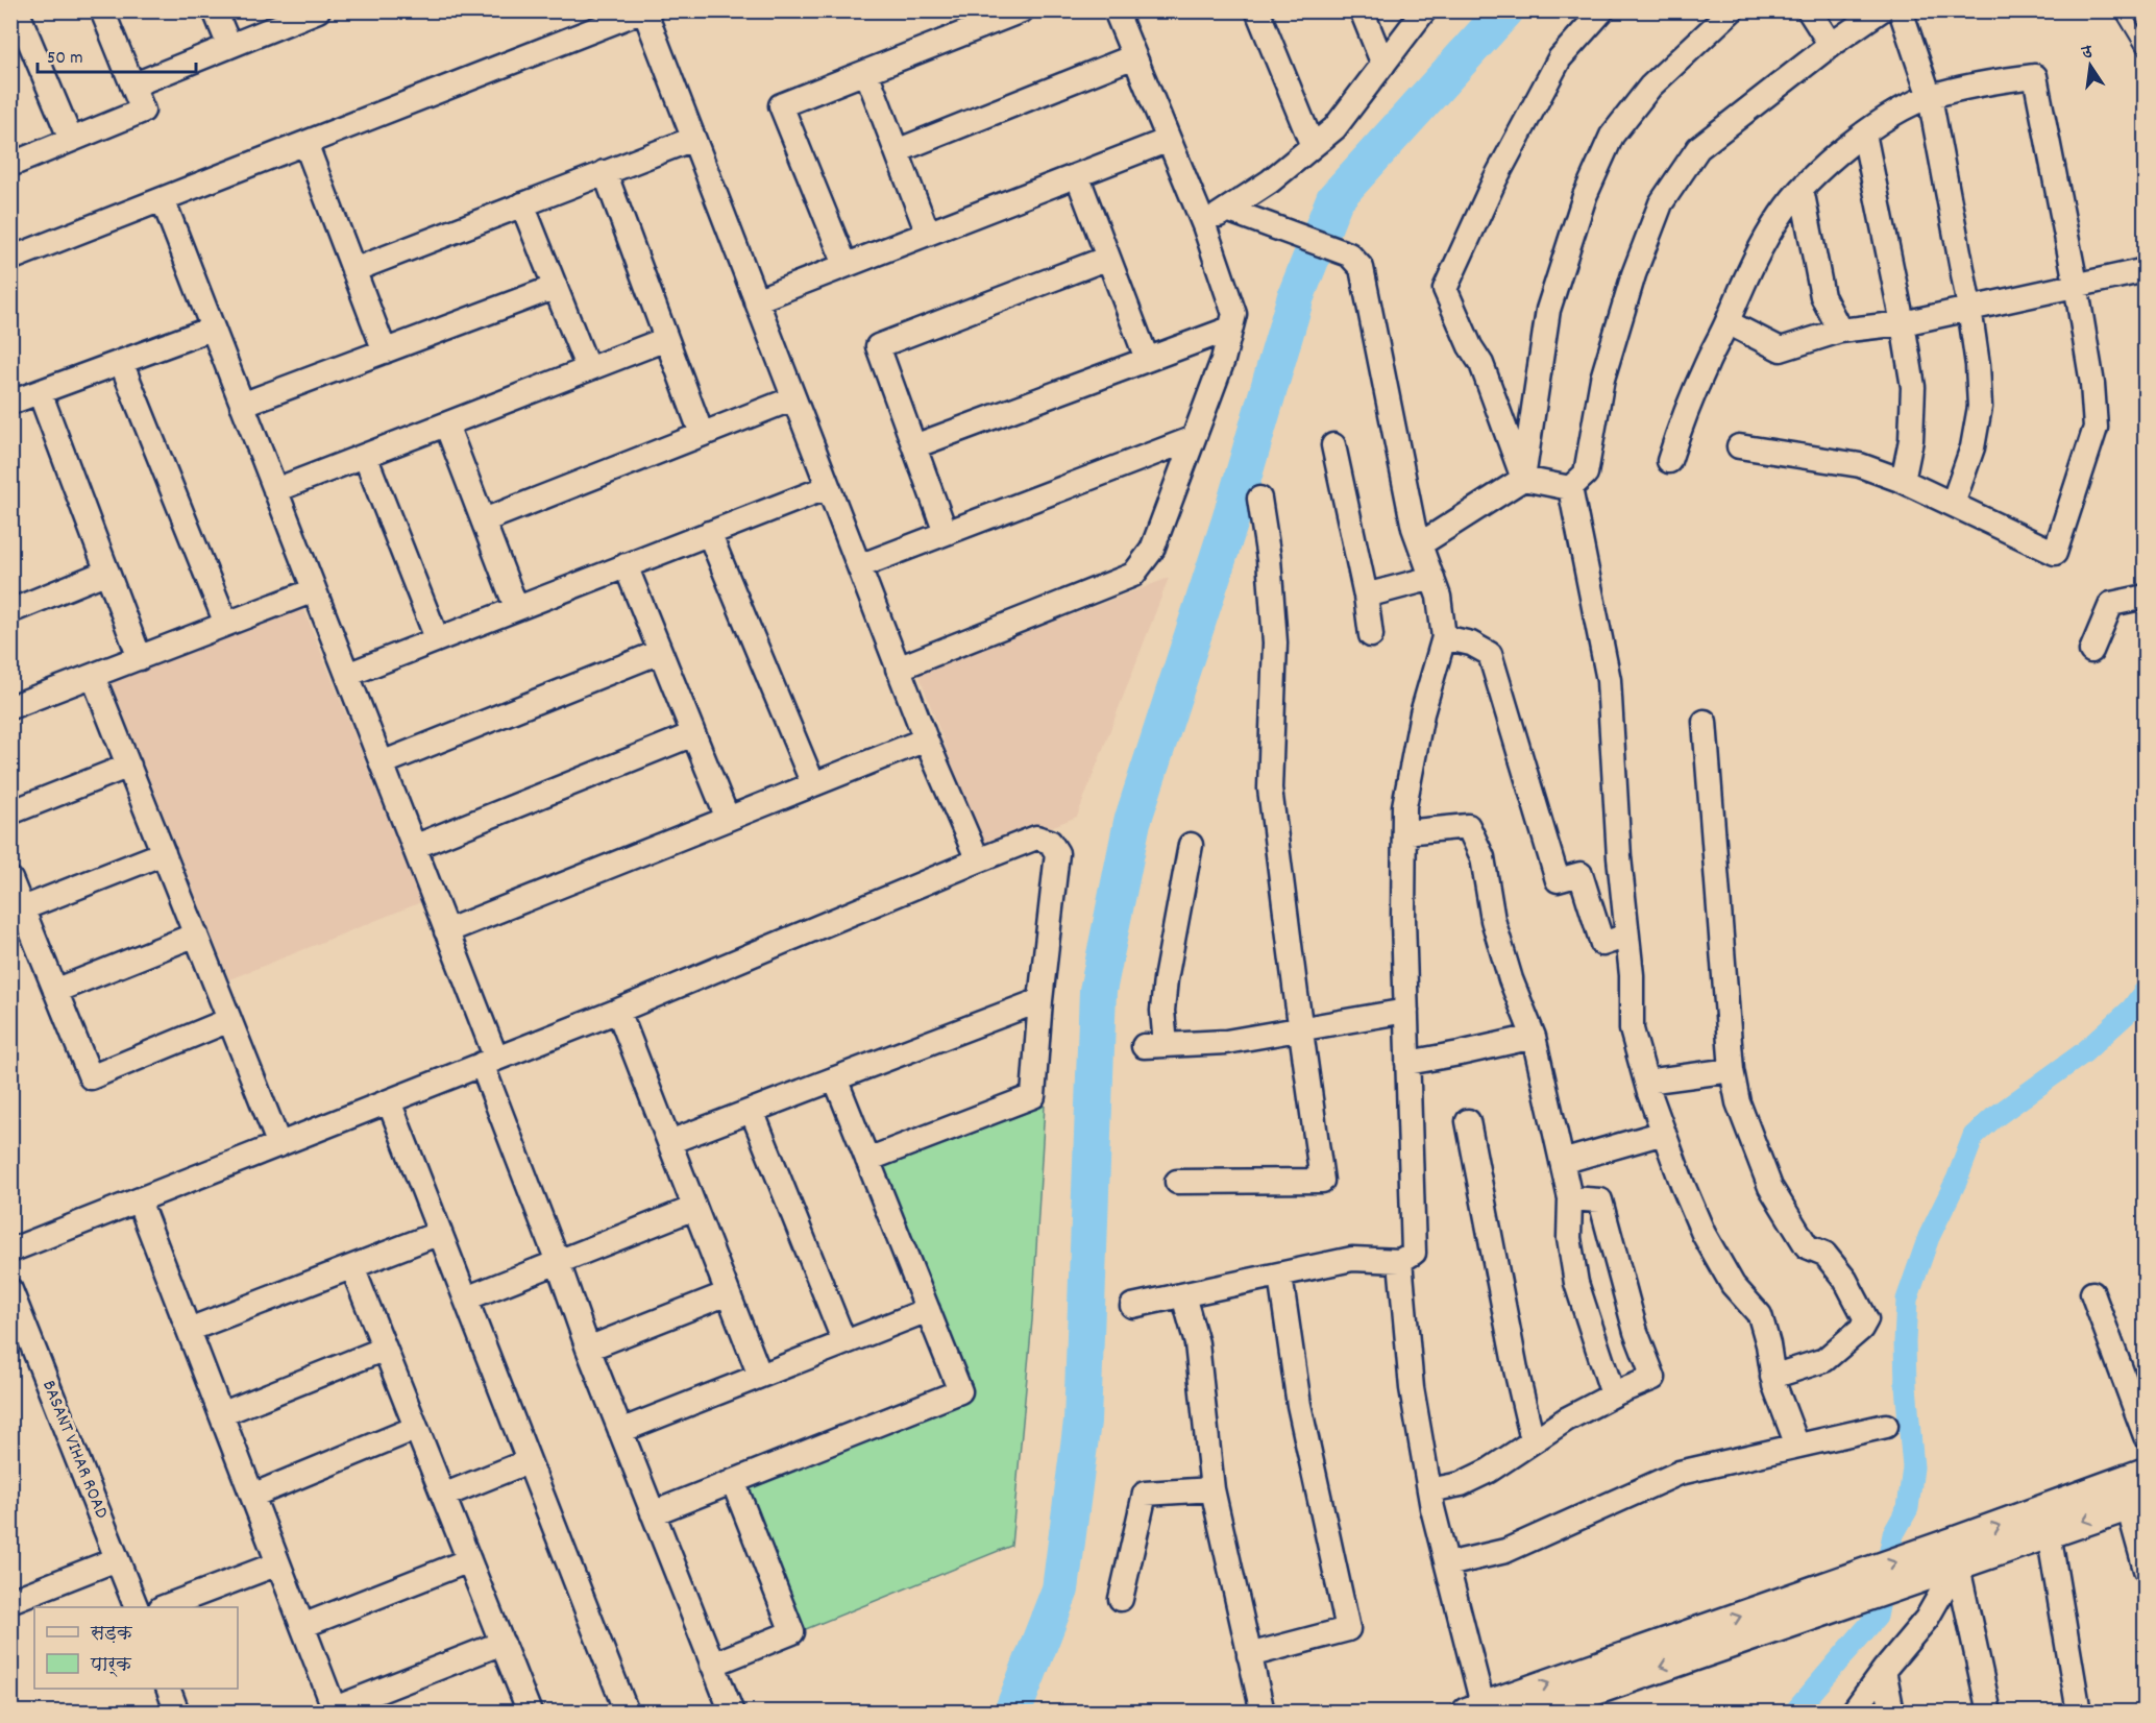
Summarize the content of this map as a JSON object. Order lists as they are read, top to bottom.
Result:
{
  "streets": {
    "street": ["BASANT VIHAR ROAD"]
  },
  "legend": ["सड़क", "पार्क"],
  "scale_bar": "50 m",
  "north": "top"
}
